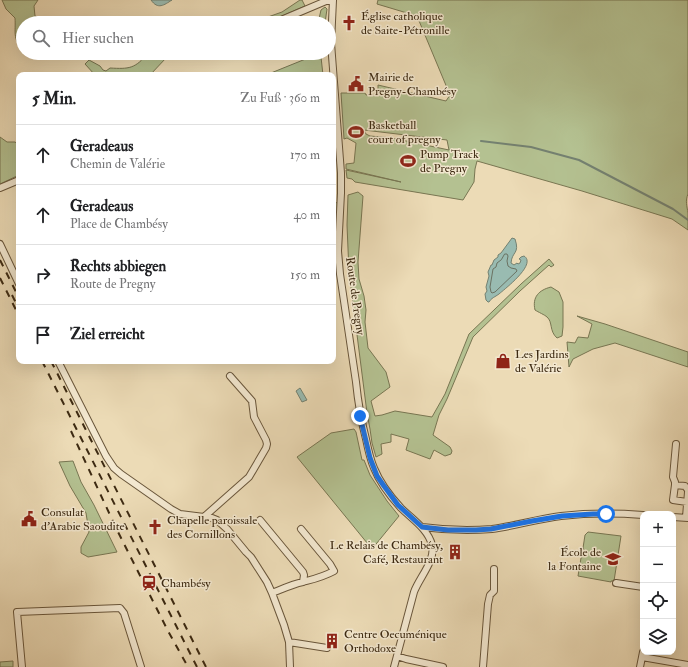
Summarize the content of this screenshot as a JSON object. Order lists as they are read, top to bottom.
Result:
{
  "streets": {
    "street": ["Route de Pregny"]
  },
  "places": {
    "church": ["Église catholique de Saite-Pétronille", "Chapelle paroissale des Cornillons"],
    "public building": ["Mairie de Pregny-Chambésy", "Consulat d'Arabie Saoudite"],
    "sports": ["Basketball court of pregny", "Pump Track de Pregny"],
    "shop": ["Les Jardins de Valérie"],
    "building": ["Le Relais de Chambésy, Café, Restaurant", "Centre Oecuménique Orthodoxe"],
    "school or university": ["École de la Fontaine"],
    "station": ["Chambésy"]
  },
  "page": {
    "search": "Hier suchen",
    "heading": ["5 Min.", "Zu Fuß · 360 m"],
    "list": [
      ["Geradeaus", "Chemin de Valérie", "170 m"],
      ["Geradeaus", "Place de Chambésy", "40 m"],
      ["Rechts abbiegen", "Route de Pregny", "150 m"],
      "Ziel erreicht"
    ],
    "map_buttons": ["+", "−"]
  }
}
